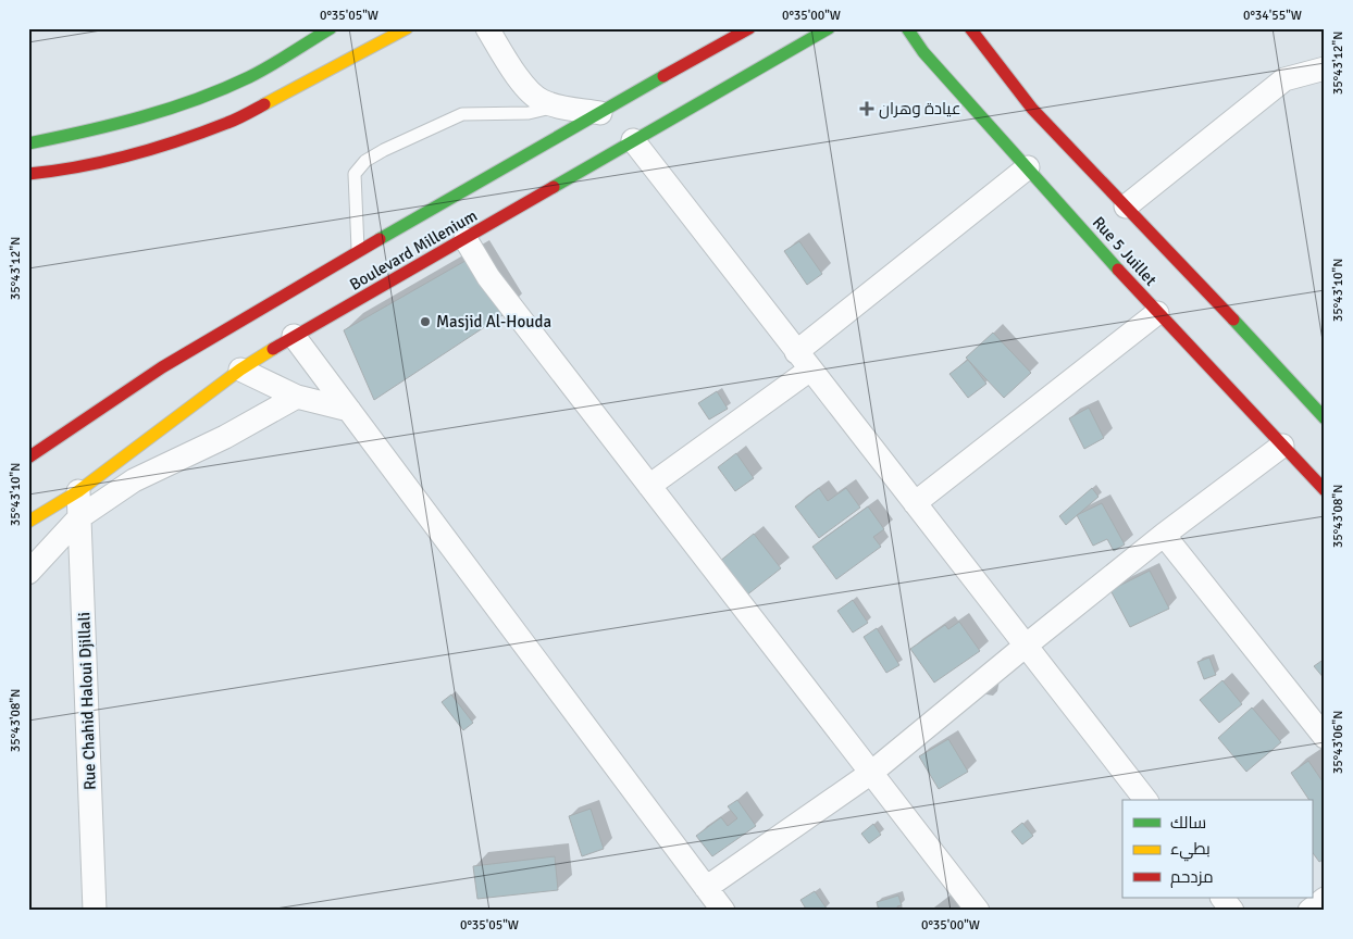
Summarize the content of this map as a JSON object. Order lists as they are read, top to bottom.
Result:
{
  "streets": {
    "main road": ["Boulevard Millenium", "Rue 5 Juillet"],
    "street": ["Rue Chahid Haloui Djillali"]
  },
  "crossings": [
    ["Boulevard Millenium", "Rue Chahid Haloui Djillali"]
  ],
  "places": {
    "health": ["عيادة وهران"],
    "other": ["Masjid Al-Houda"]
  },
  "legend": ["سالك", "بطيء", "مزدحم"],
  "coordinates": [
    "0°35'05\"W",
    "0°35'00\"W",
    "0°34'55\"W",
    "35°43'12\"N",
    "35°43'10\"N",
    "35°43'08\"N",
    "35°43'06\"N"
  ]
}
